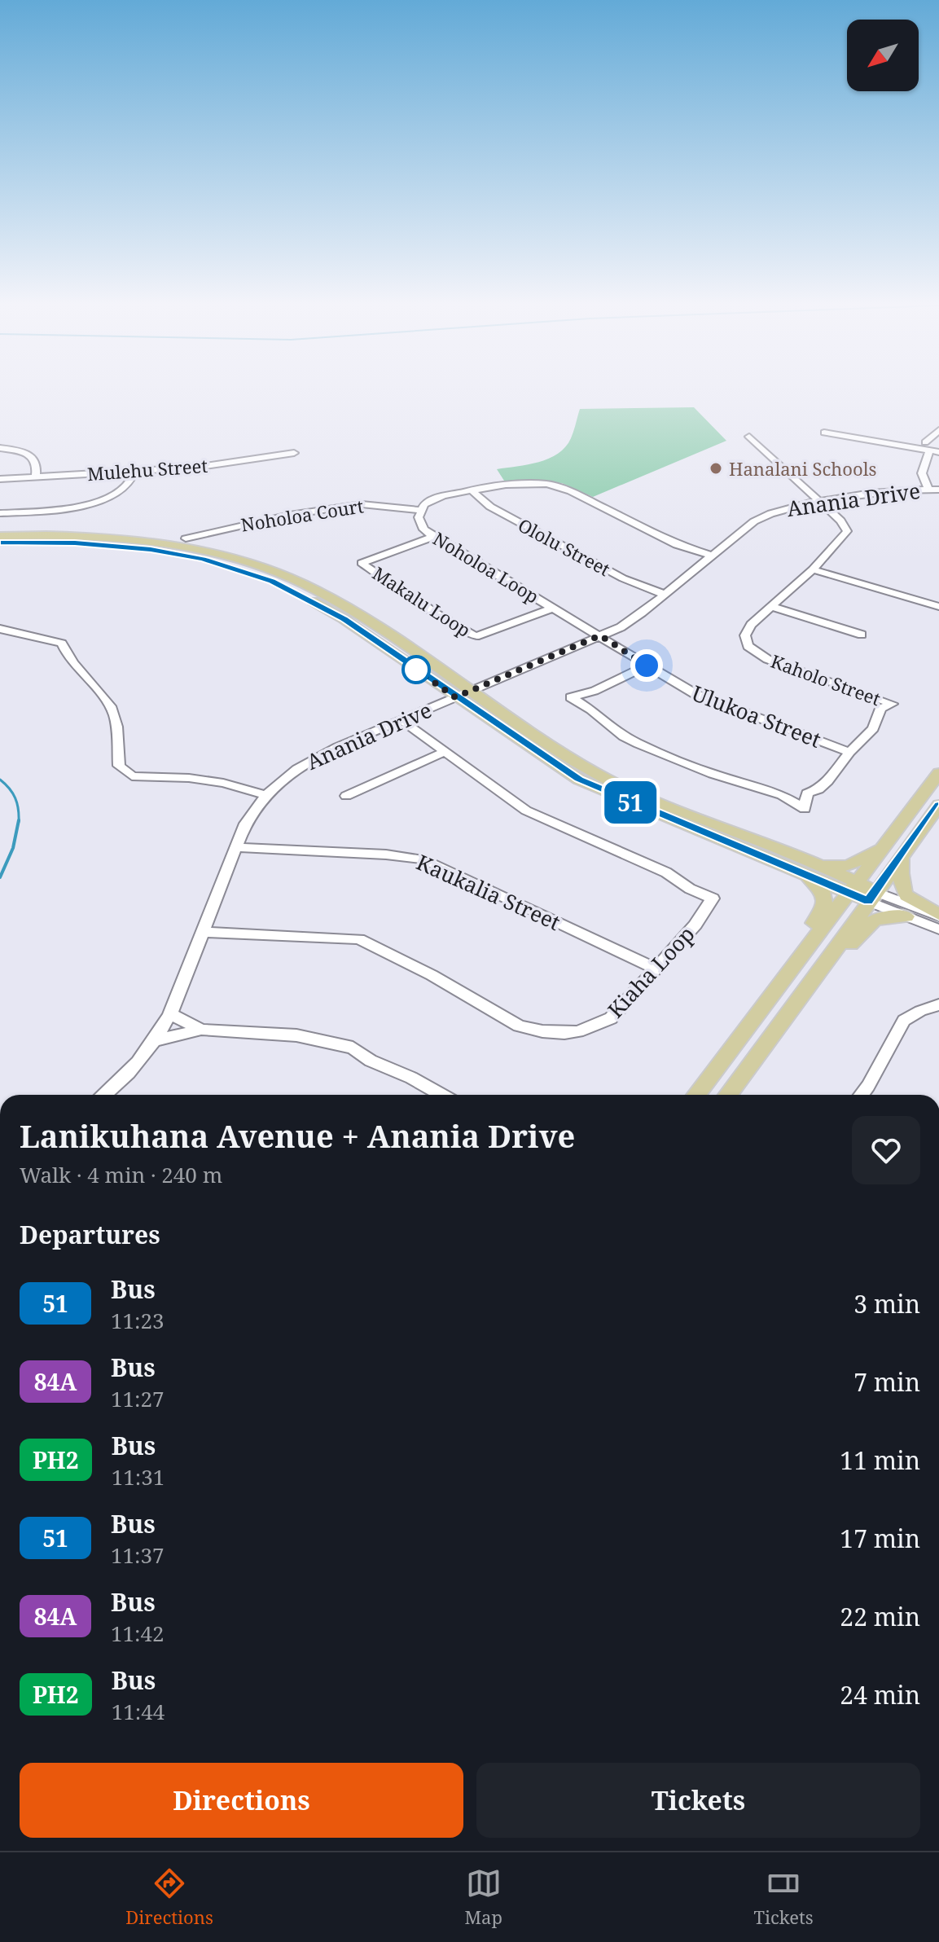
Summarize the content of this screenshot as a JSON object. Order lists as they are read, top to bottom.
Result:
{
  "streets": {
    "street": [
      "Mulehu Street",
      "Anania Drive",
      "Noholoa Court",
      "Ololu Street",
      "Noholoa Loop",
      "Makalu Loop",
      "Kaholo Street",
      "Ulukoa Street",
      "Kaukalia Street",
      "Kiaha Loop"
    ]
  },
  "crossings": [
    ["Anania Drive", "Ololu Street"],
    ["Anania Drive", "Noholoa Loop"],
    ["Anania Drive", "Kaholo Street"],
    ["Anania Drive", "Ulukoa Street"],
    ["Anania Drive", "Kaukalia Street"],
    ["Anania Drive", "Kiaha Loop"],
    ["Noholoa Court", "Noholoa Loop"],
    ["Ololu Street", "Noholoa Loop"],
    ["Noholoa Loop", "Makalu Loop"],
    ["Noholoa Loop", "Ulukoa Street"],
    ["Kaholo Street", "Ulukoa Street"],
    ["Kaukalia Street", "Kiaha Loop"]
  ],
  "places": ["Hanalani Schools"],
  "lines": ["bus line 51"],
  "north": "bottom left",
  "page": {
    "on_map": "51",
    "heading": [
      ["Lanikuhana Avenue + Anania Drive", "Walk · 4 min · 240 m"],
      "Departures"
    ],
    "list": [
      {
        "mark": "51",
        "name": "Bus",
        "note": "11:23",
        "value": "3 min"
      },
      {
        "mark": "84A",
        "name": "Bus",
        "note": "11:27",
        "value": "7 min"
      },
      {
        "mark": "PH2",
        "name": "Bus",
        "note": "11:31",
        "value": "11 min"
      },
      {
        "mark": "51",
        "name": "Bus",
        "note": "11:37",
        "value": "17 min"
      },
      {
        "mark": "84A",
        "name": "Bus",
        "note": "11:42",
        "value": "22 min"
      },
      {
        "mark": "PH2",
        "name": "Bus",
        "note": "11:44",
        "value": "24 min"
      }
    ],
    "buttons": ["Directions", "Tickets"],
    "tabs": ["Directions", "Map", "Tickets"]
  }
}
